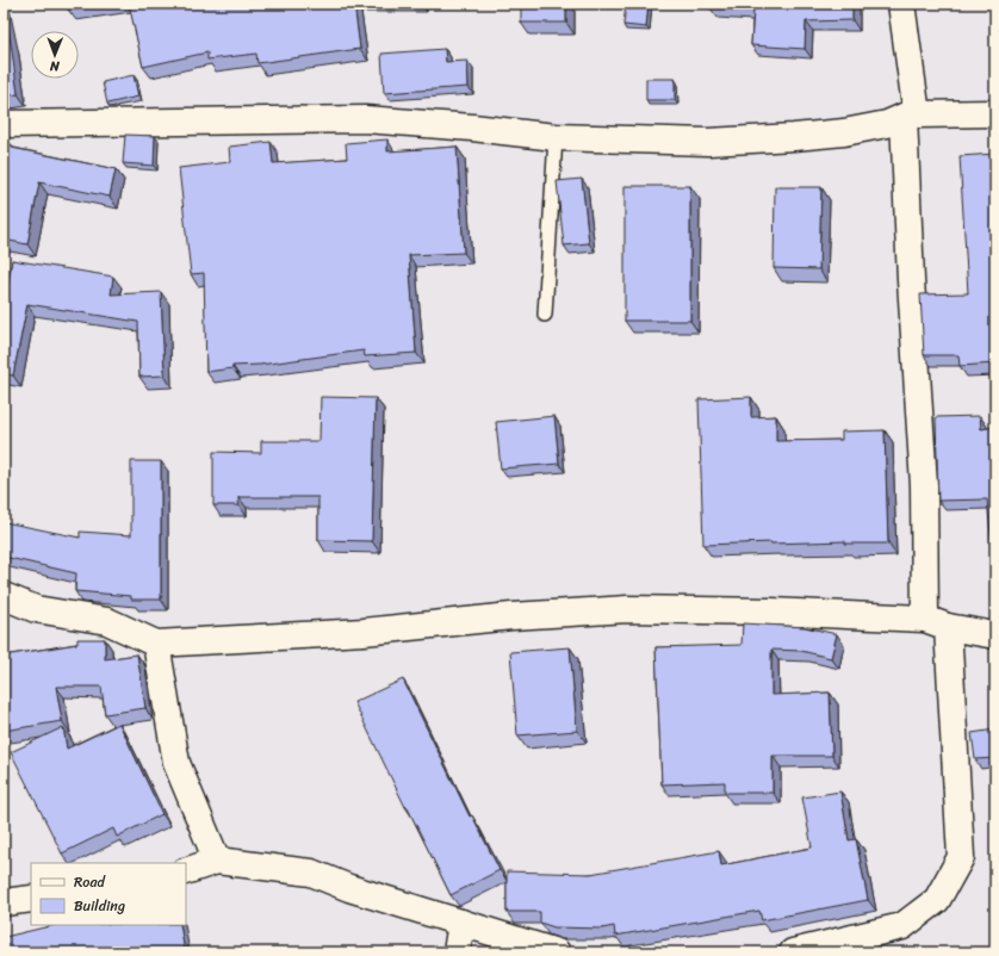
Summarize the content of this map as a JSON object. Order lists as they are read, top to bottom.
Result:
{
  "legend": ["Road", "Building"],
  "north": "bottom"
}
